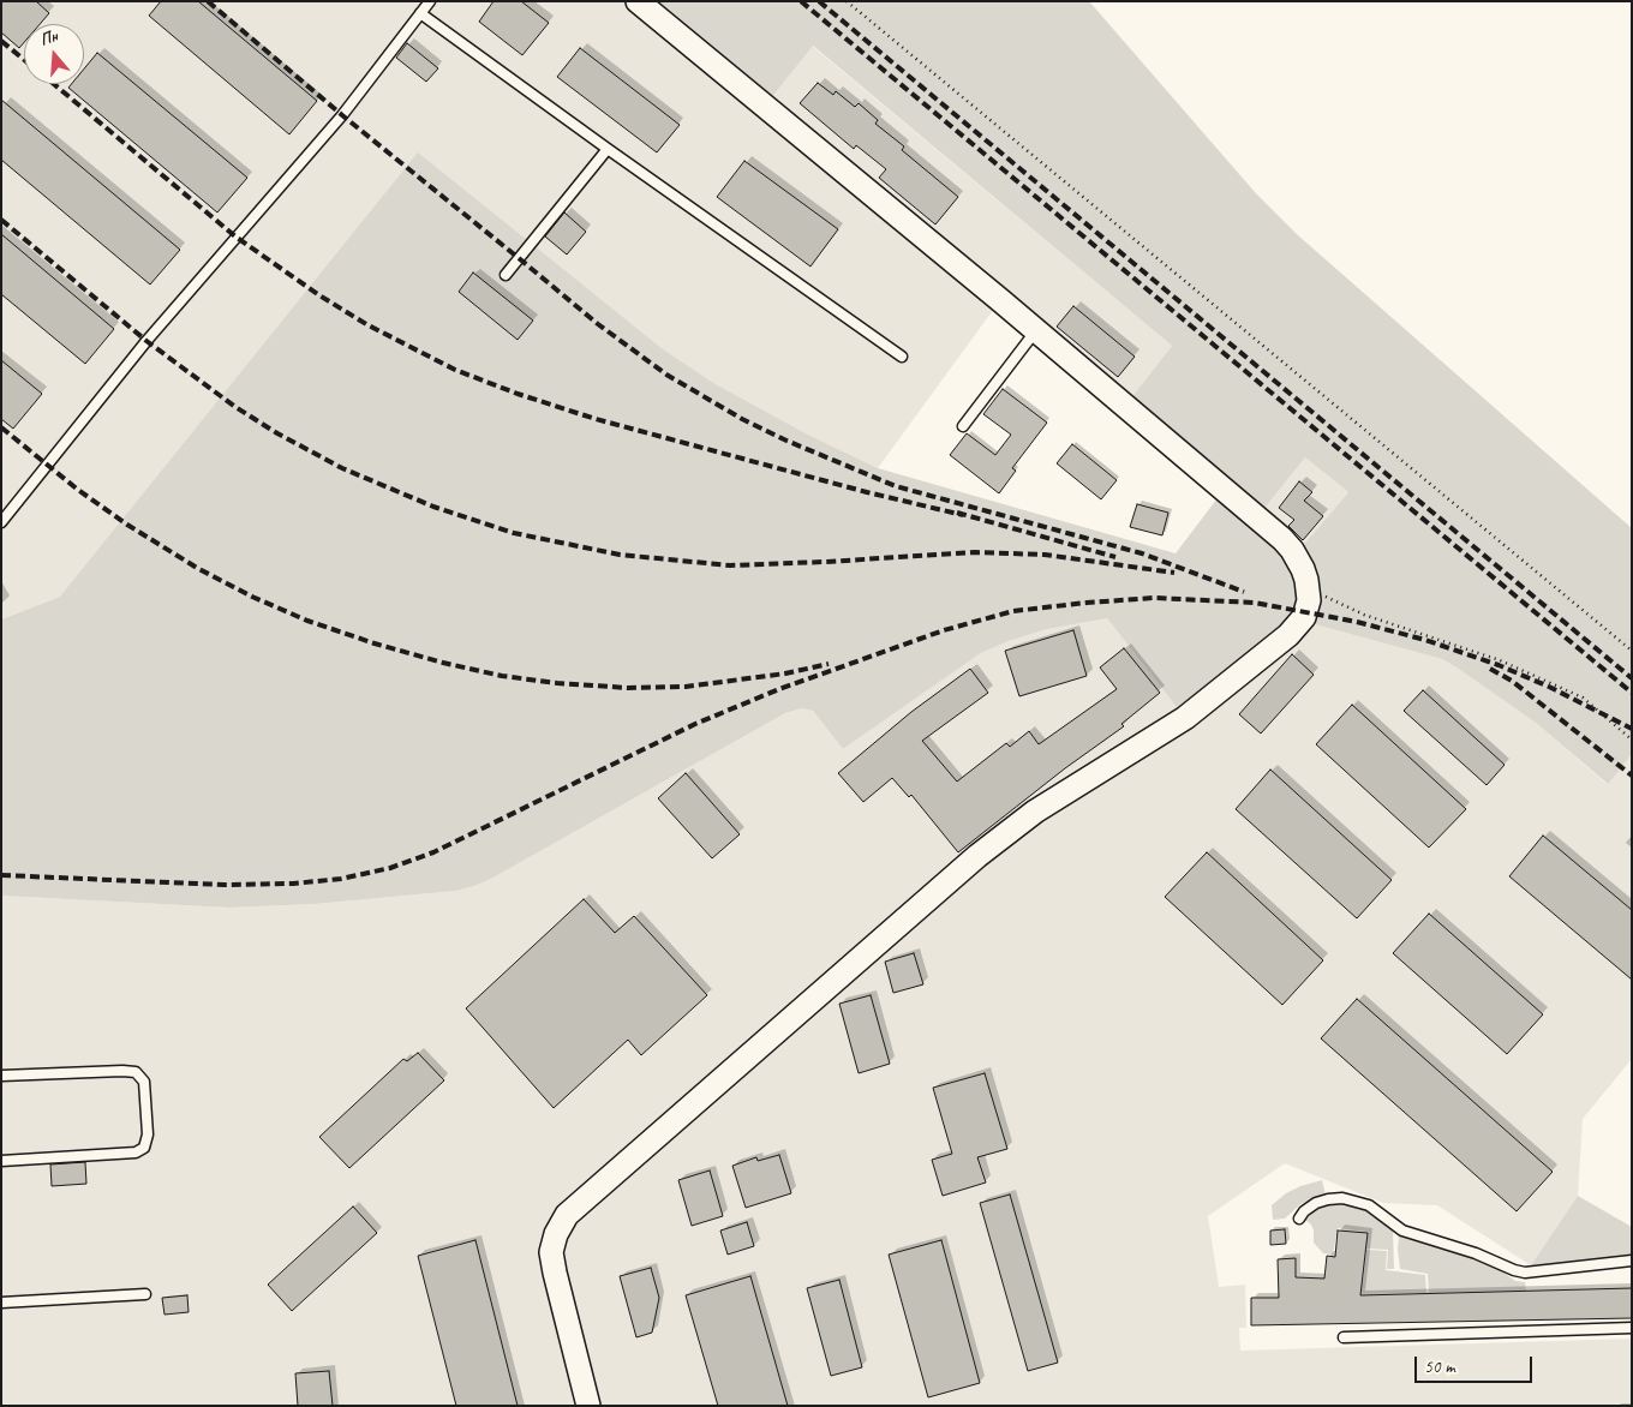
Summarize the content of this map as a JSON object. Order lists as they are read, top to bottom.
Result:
{
  "scale_bar": "50 m",
  "north": "top"
}
